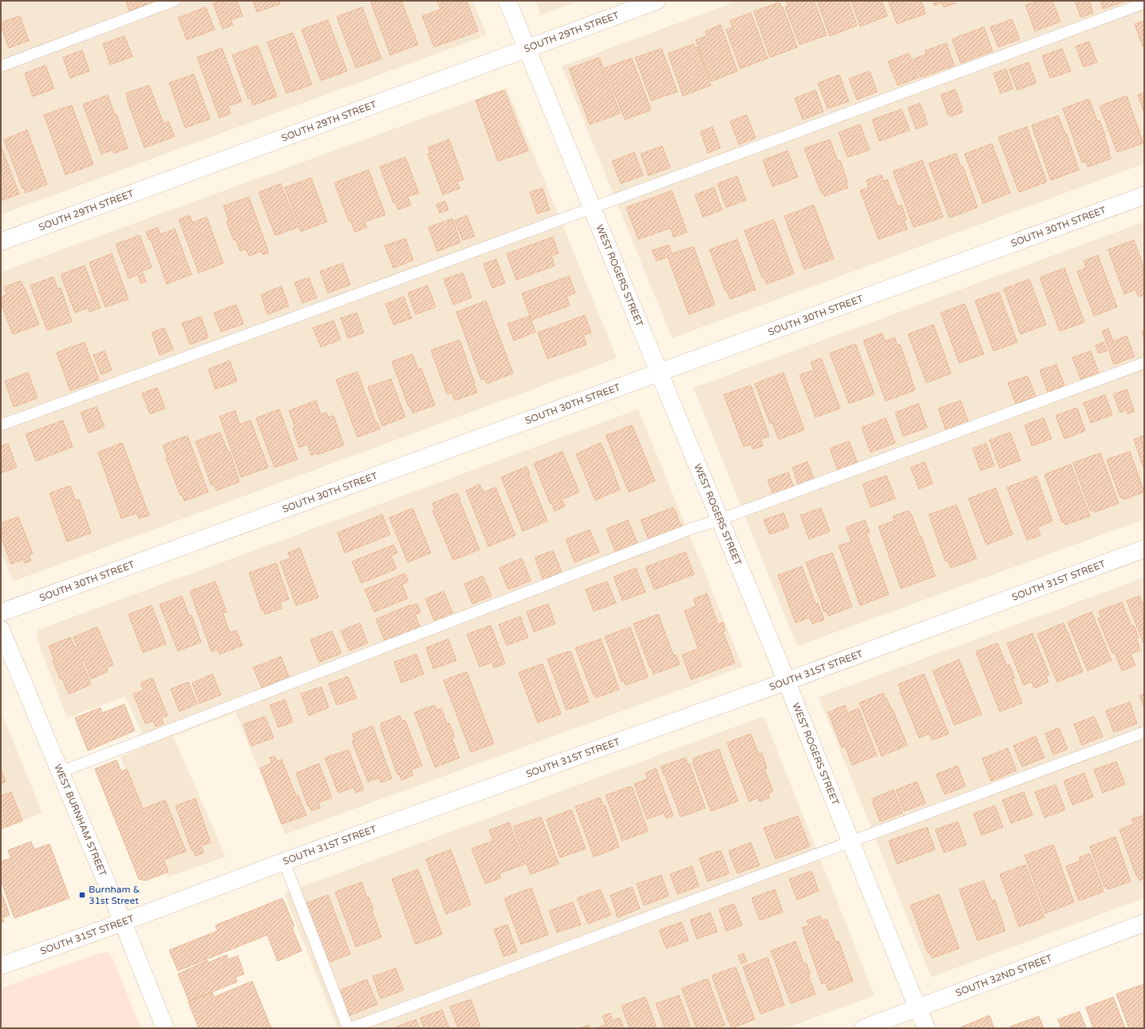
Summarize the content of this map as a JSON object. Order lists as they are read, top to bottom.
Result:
{
  "streets": {
    "street": [
      "SOUTH 29TH STREET",
      "SOUTH 30TH STREET",
      "WEST ROGERS STREET",
      "SOUTH 31ST STREET",
      "WEST BURNHAM STREET",
      "SOUTH 32ND STREET"
    ]
  },
  "crossings": [
    ["SOUTH 29TH STREET", "WEST ROGERS STREET"],
    ["SOUTH 30TH STREET", "WEST ROGERS STREET"],
    ["WEST ROGERS STREET", "SOUTH 31ST STREET"],
    ["WEST ROGERS STREET", "SOUTH 32ND STREET"],
    ["SOUTH 31ST STREET", "WEST BURNHAM STREET"]
  ],
  "places": {
    "transit": ["Burnham & 31st Street"]
  }
}
